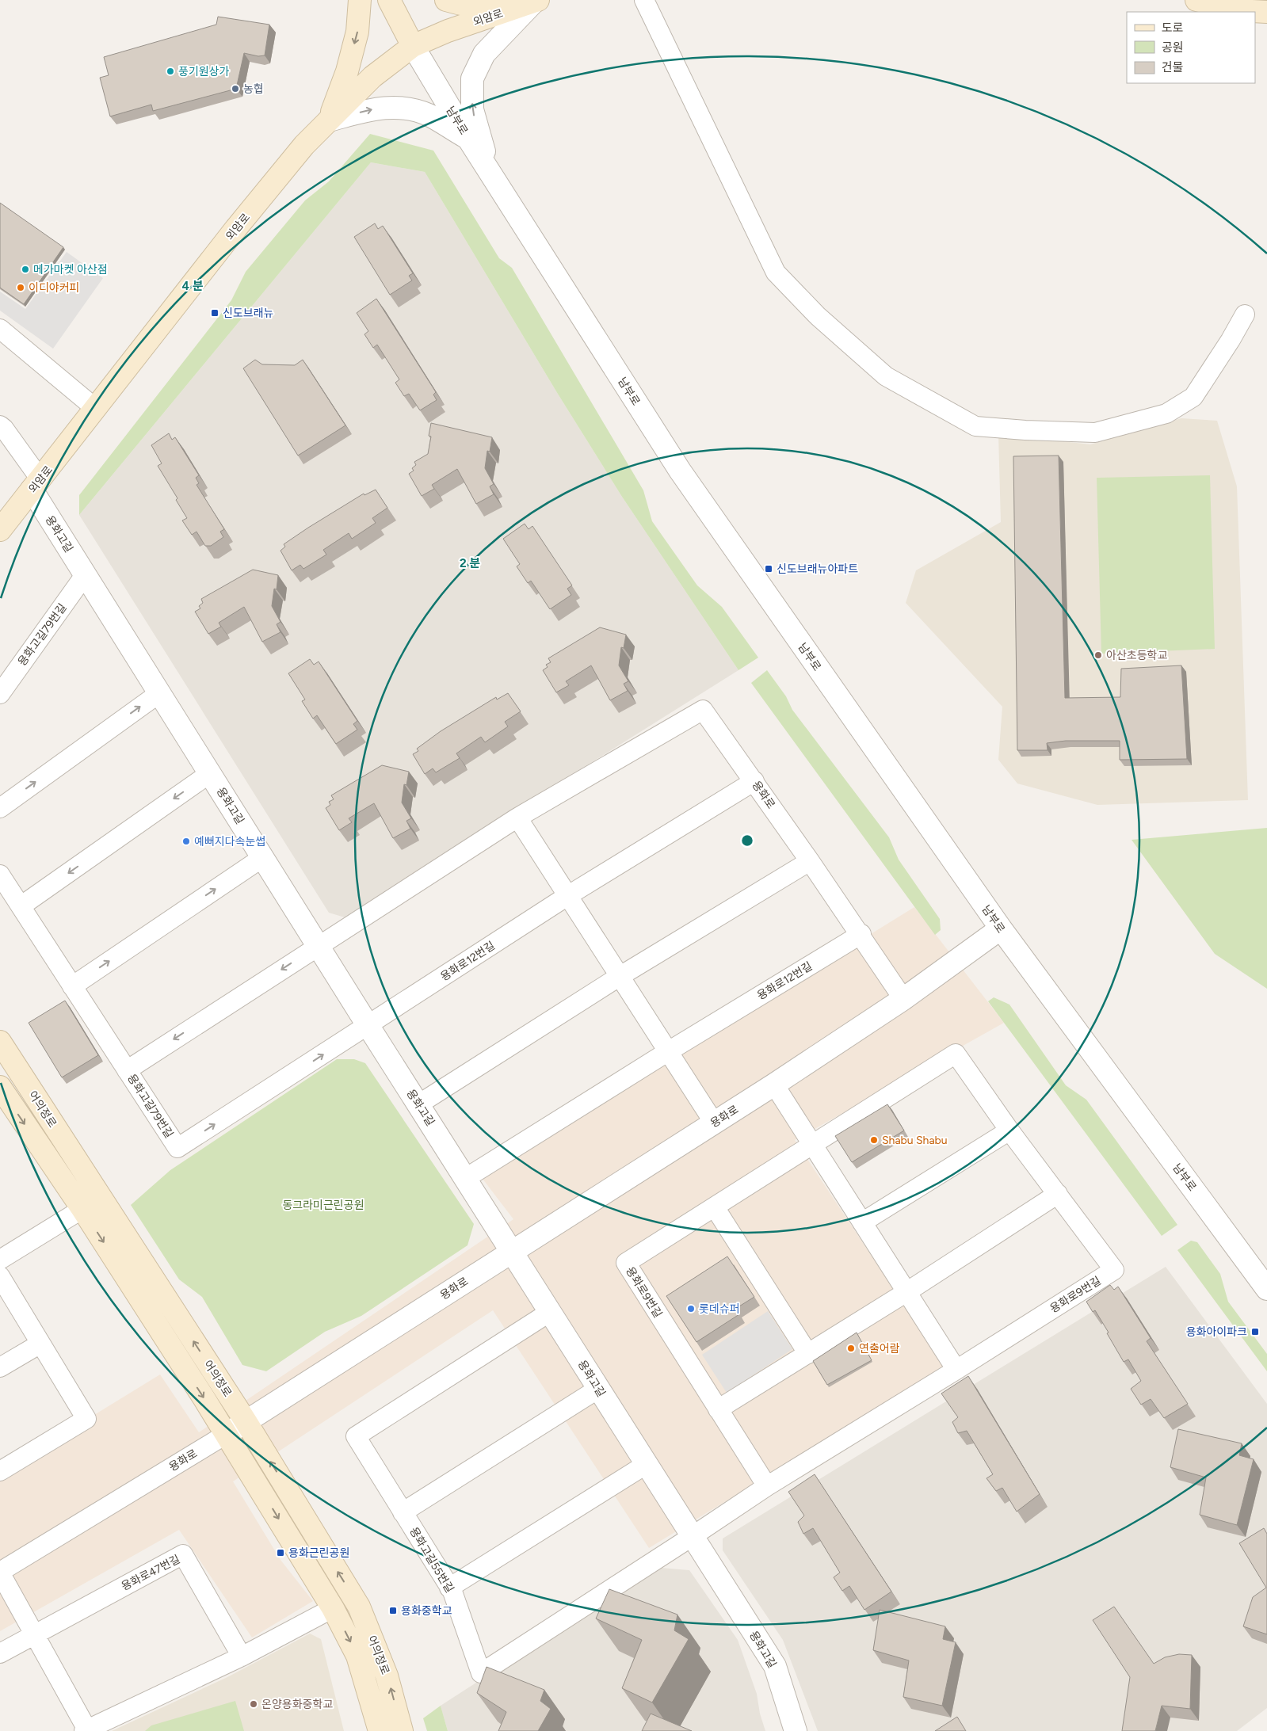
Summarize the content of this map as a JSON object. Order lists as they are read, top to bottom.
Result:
{
  "streets": {
    "main road": ["외암로", "남부로", "어의정로"],
    "street": [
      "용화고길",
      "용화고길79번길",
      "용화로",
      "용화로12번길",
      "용화로9번길",
      "용화고길55번길",
      "용화로47번길"
    ]
  },
  "crossings": [
    ["외암로", "남부로"],
    ["외암로", "용화고길"],
    ["남부로", "용화로"],
    ["용화고길", "용화고길79번길"],
    ["용화고길", "용화로"],
    ["용화고길", "용화로12번길"],
    ["용화고길", "용화로9번길"],
    ["용화고길", "용화고길55번길"],
    ["용화고길79번길", "용화로12번길"],
    ["용화로", "용화로12번길"],
    ["용화로", "어의정로"],
    ["용화로9번길", "용화고길55번길"]
  ],
  "parks": ["동그라미근린공원"],
  "places": {
    "other": [
      "풍기원상가",
      "농협",
      "메가마켓 아산점",
      "이디야커피",
      "아산초등학교",
      "예뻐지다속눈썹",
      "Shabu Shabu",
      "롯데슈퍼",
      "연출어람",
      "온양용화중학교"
    ],
    "transit": [
      "신도브래뉴",
      "신도브래뉴아파트",
      "용화아이파크",
      "용화근린공원",
      "용화중학교"
    ]
  },
  "legend": ["도로", "공원", "건물"],
  "rings": ["4 분", "2 분"]
}
